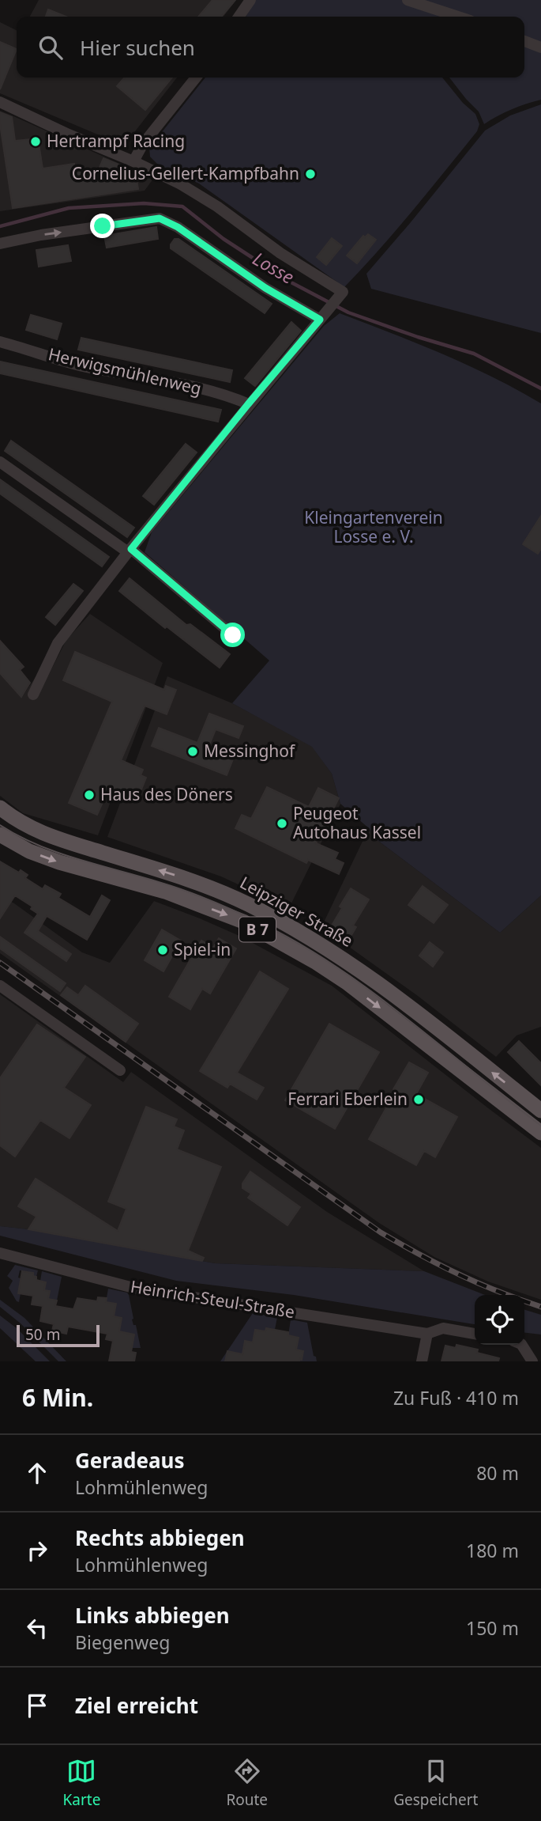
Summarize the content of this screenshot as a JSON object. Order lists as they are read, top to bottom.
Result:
{
  "streets": {
    "main road": ["Leipziger Straße", "B 7"],
    "street": ["Herwigsmühlenweg", "Heinrich-Steul-Straße"]
  },
  "water": ["Losse"],
  "parks": ["Kleingartenverein Losse e. V."],
  "places": [
    "Hertrampf Racing",
    "Cornelius-Gellert-Kampfbahn",
    "Messinghof",
    "Haus des Döners",
    "Peugeot Autohaus Kassel",
    "Spiel-in",
    "Ferrari Eberlein"
  ],
  "scale_bar": "50 m",
  "page": {
    "search": "Hier suchen",
    "scale": "50 m",
    "heading": ["6 Min.", "Zu Fuß · 410 m"],
    "list": [
      ["Geradeaus", "Lohmühlenweg", "80 m"],
      ["Rechts abbiegen", "Lohmühlenweg", "180 m"],
      ["Links abbiegen", "Biegenweg", "150 m"],
      "Ziel erreicht"
    ],
    "nav": ["Karte", "Route", "Gespeichert"]
  }
}
